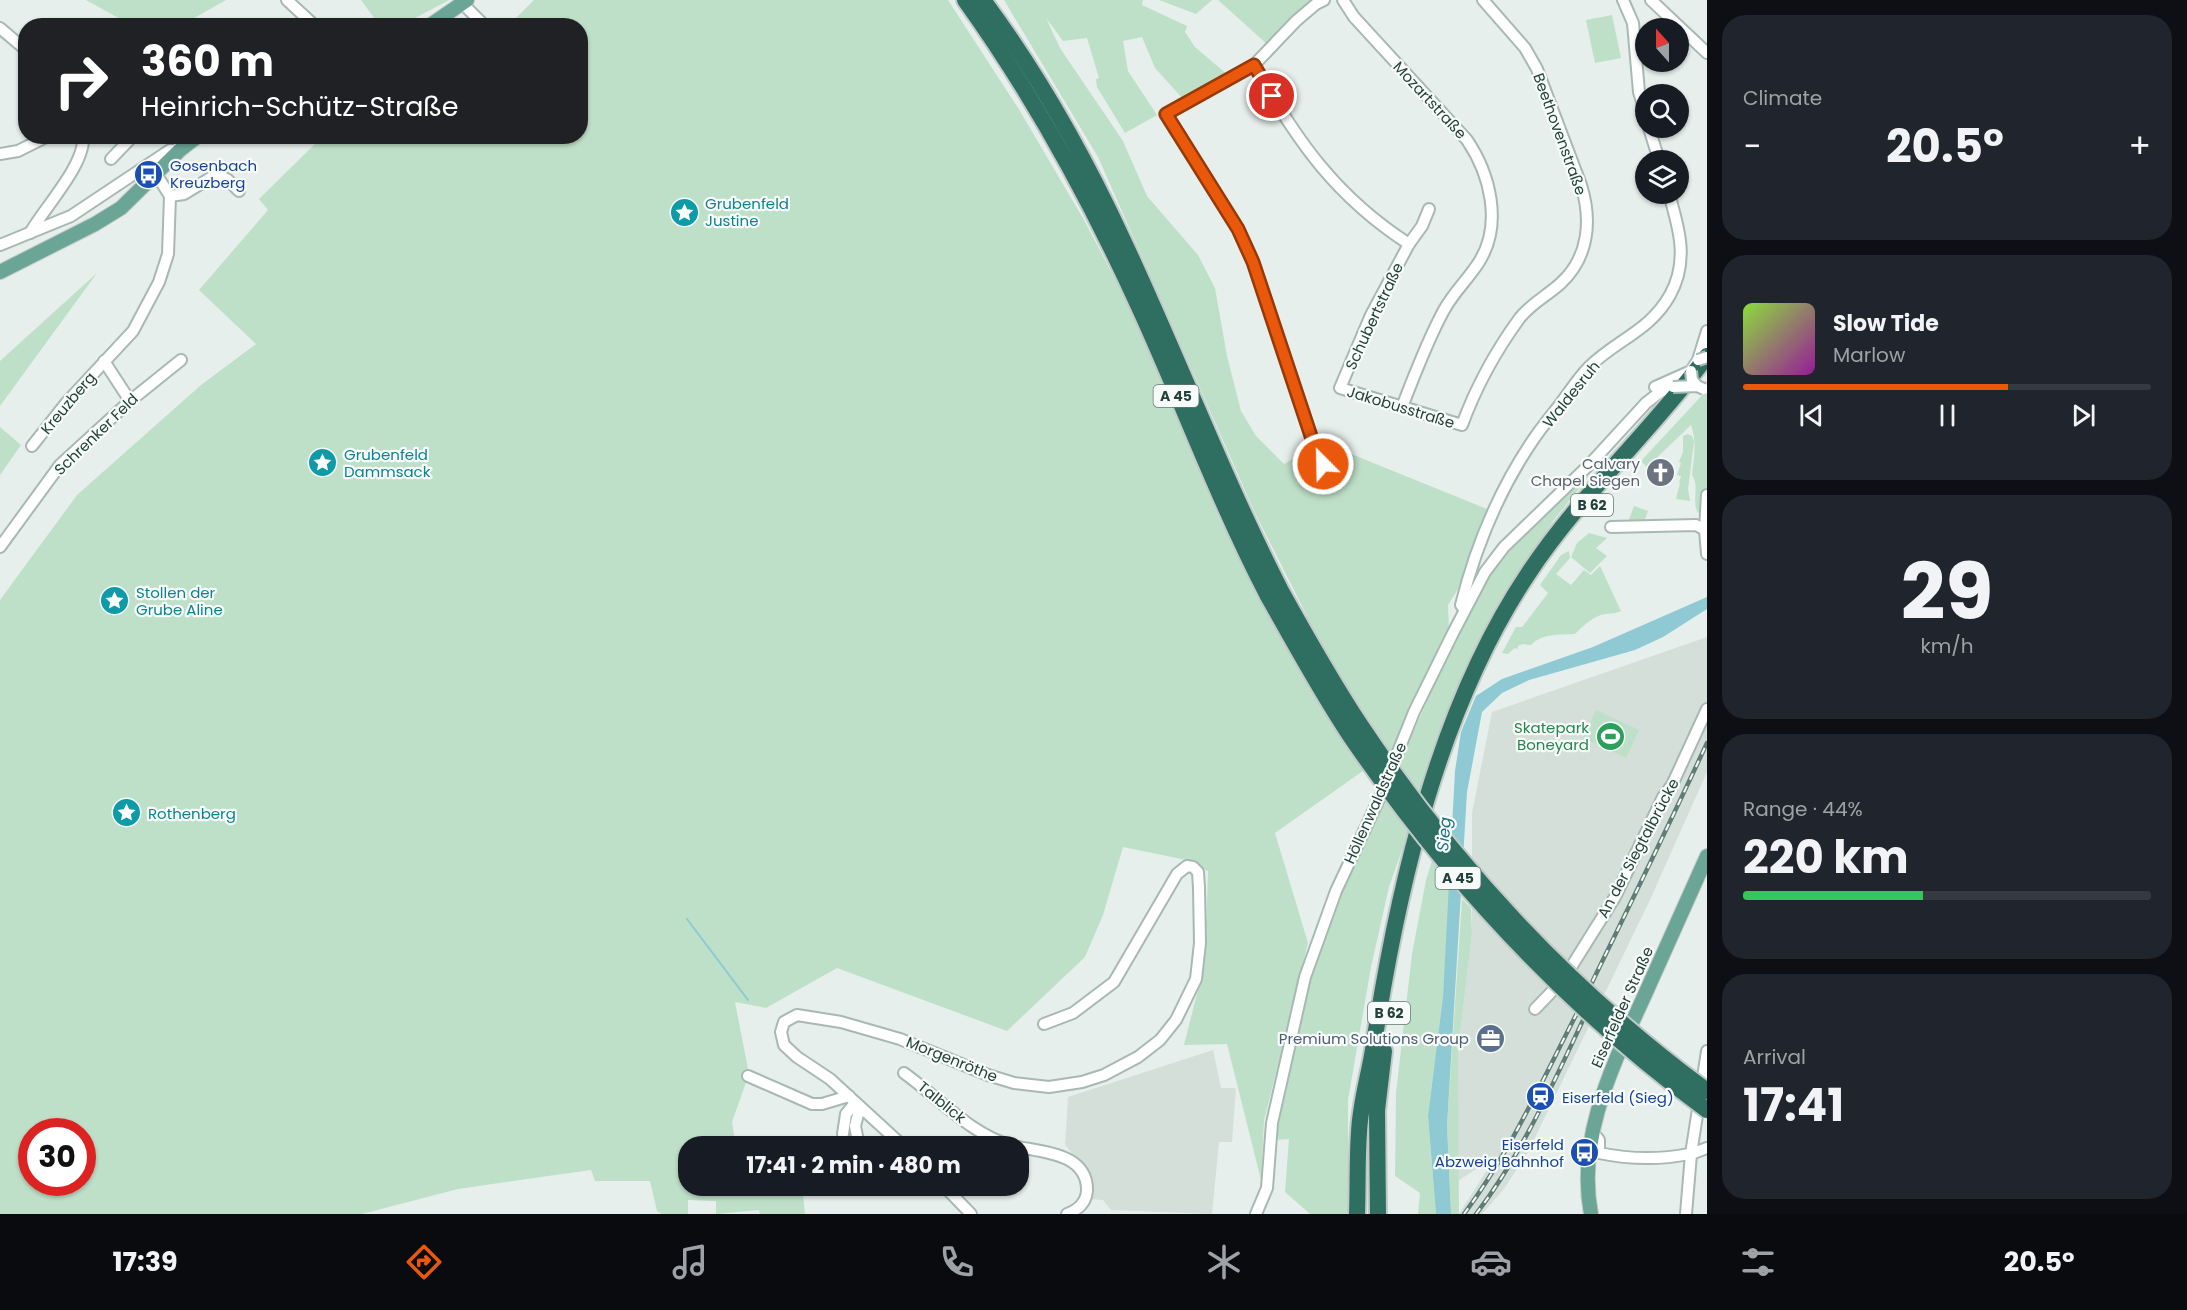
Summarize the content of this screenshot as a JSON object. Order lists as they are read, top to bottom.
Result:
{
  "streets": {
    "highway": ["A 45", "B 62"],
    "main road": ["Eiserfelder Straße"],
    "street": [
      "Mozartstraße",
      "Beethovenstraße",
      "Schubertstraße",
      "Waldesruh",
      "Kreuzberg",
      "Jakobusstraße",
      "Schrenker Feld",
      "Höllenwaldstraße",
      "An der Siegtalbrücke",
      "Morgenröthe",
      "Talblick"
    ]
  },
  "crossings": [
    ["Mozartstraße", "Jakobusstraße"],
    ["Beethovenstraße", "Jakobusstraße"],
    ["Schubertstraße", "Jakobusstraße"],
    ["Waldesruh", "Höllenwaldstraße"],
    ["Kreuzberg", "Schrenker Feld"],
    ["B 62", "Höllenwaldstraße"]
  ],
  "water": ["Sieg"],
  "places": {
    "bus stop": ["Gosenbach Kreuzberg", "Eiserfeld Abzweig Bahnhof"],
    "place": [
      "Grubenfeld Justine",
      "Grubenfeld Dammsack",
      "Stollen der Grube Aline",
      "Rothenberg"
    ],
    "church": ["Calvary Chapel Siegen"],
    "sports": ["Skatepark Boneyard"],
    "office": ["Premium Solutions Group"],
    "station": ["Eiserfeld (Sieg)"]
  },
  "north": "top",
  "page": {
    "tile": [
      "Climate",
      ["29", "km/h"],
      ["Range · 44%", "220 km"],
      ["Arrival", "17:41"]
    ],
    "turn": ["360 m", "Heinrich-Schütz-Straße"],
    "heat": ["−", "20.5°", "+"],
    "song": ["Slow Tide", "Marlow"],
    "limit": "30",
    "trip": "17:41 · 2 min · 480 m",
    "tabs": ["17:39", "20.5°"]
  }
}
